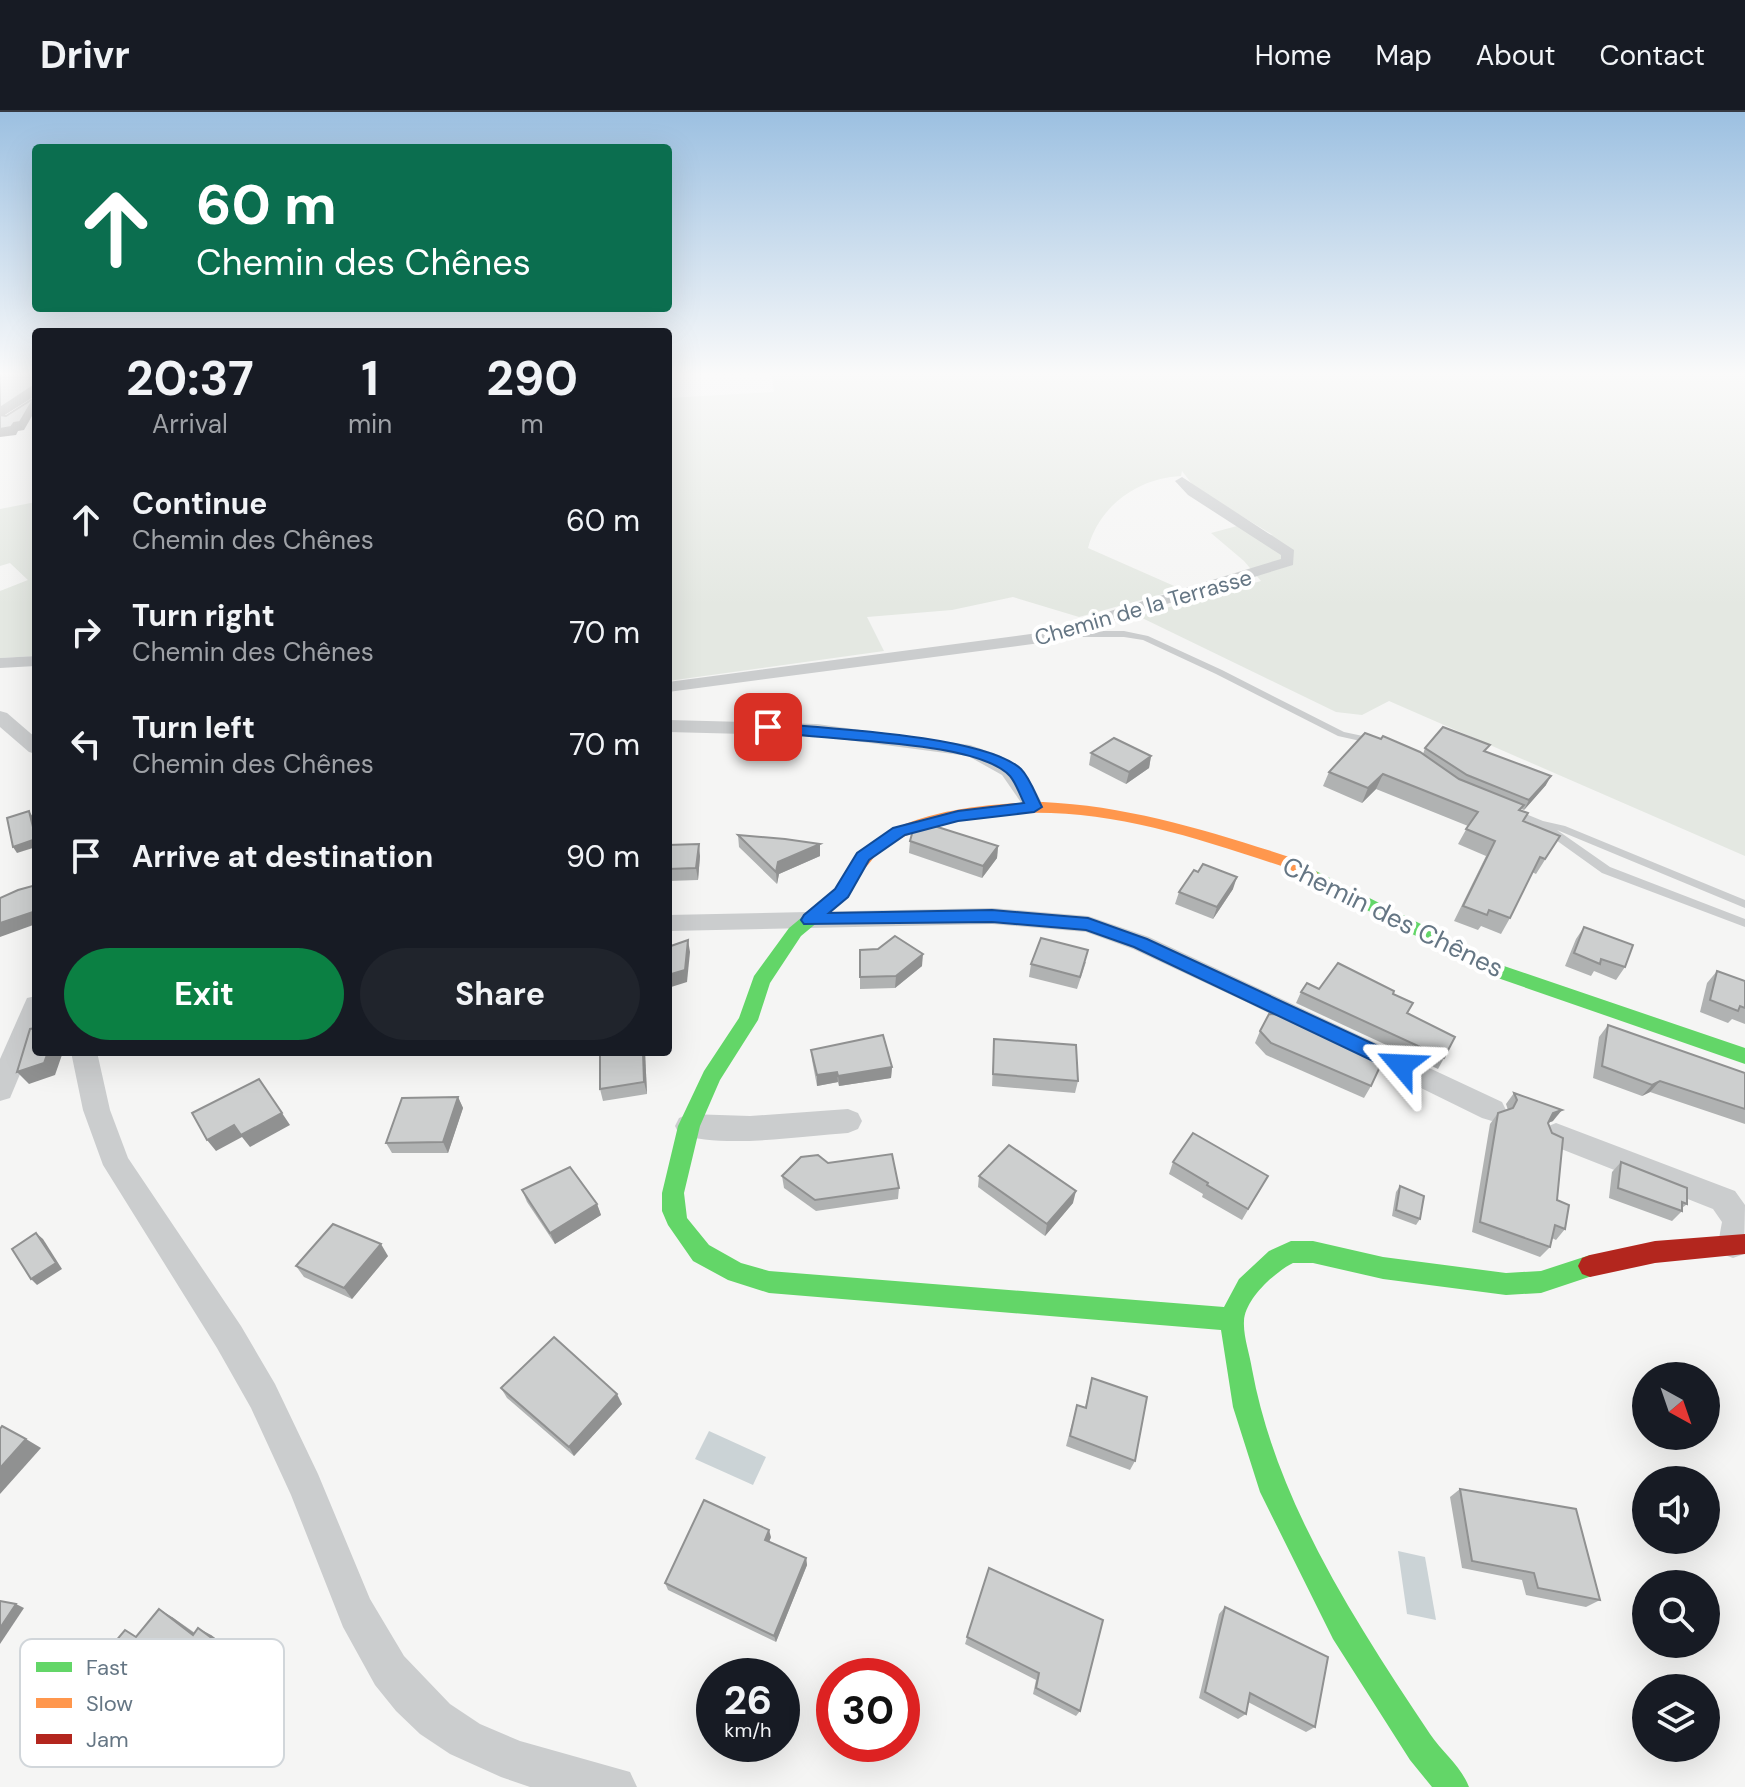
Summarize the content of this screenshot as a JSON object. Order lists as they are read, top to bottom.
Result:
{
  "streets": {
    "street": ["Chemin de la Terrasse", "Chemin des Chênes"]
  },
  "legend": ["Fast", "Slow", "Jam"],
  "north": "bottom right",
  "page": {
    "header": "Drivr",
    "nav": [
      "Home",
      "Map",
      "About",
      "Contact"
    ],
    "turn": ["60 m", "Chemin des Chênes"],
    "eta": [
      "20:37",
      "Arrival",
      "1",
      "min",
      "290",
      "m"
    ],
    "list": [
      {
        "name": "Continue",
        "note": "Chemin des Chênes",
        "value": "60 m"
      },
      {
        "name": "Turn right",
        "note": "Chemin des Chênes",
        "value": "70 m"
      },
      {
        "name": "Turn left",
        "note": "Chemin des Chênes",
        "value": "70 m"
      },
      {
        "name": "Arrive at destination",
        "value": "90 m"
      }
    ],
    "buttons": ["Exit", "Share"],
    "speed": "26 km/h",
    "limit": "30"
  }
}
